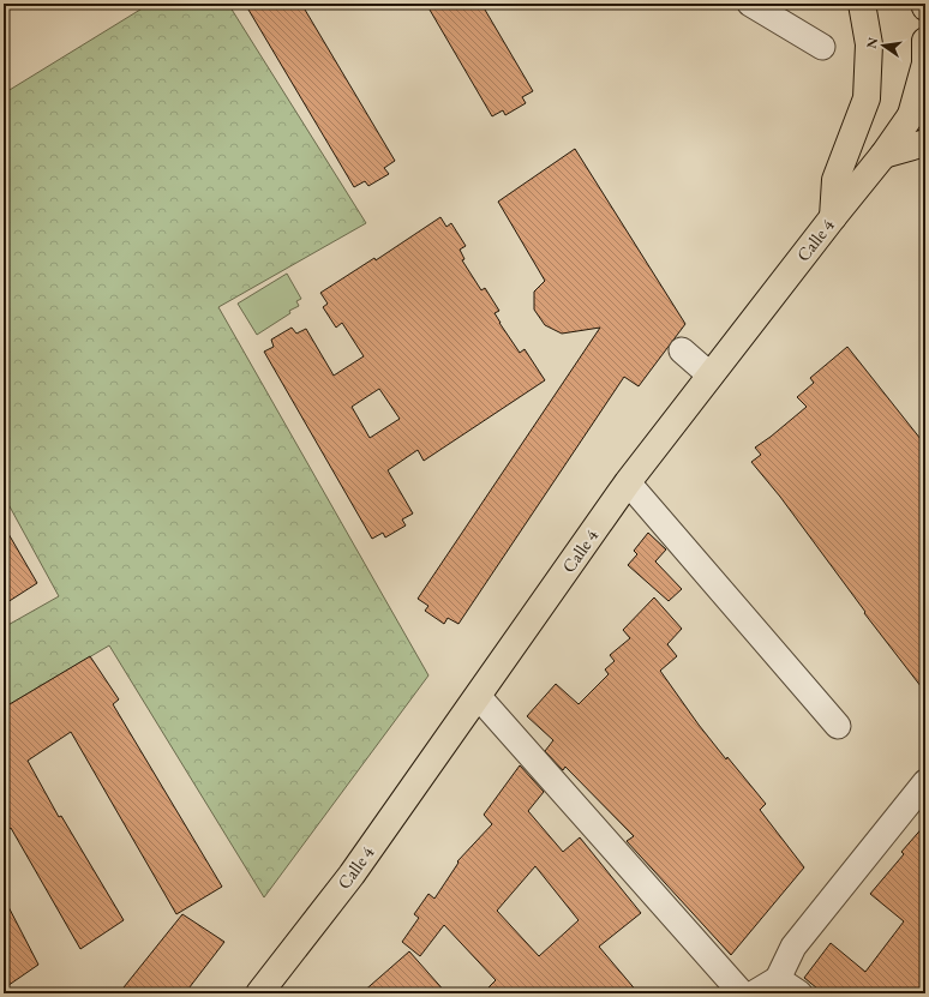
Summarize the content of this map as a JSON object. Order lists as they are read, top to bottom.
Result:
{
  "streets": {
    "main road": ["Calle 4"]
  },
  "north": "left"
}
